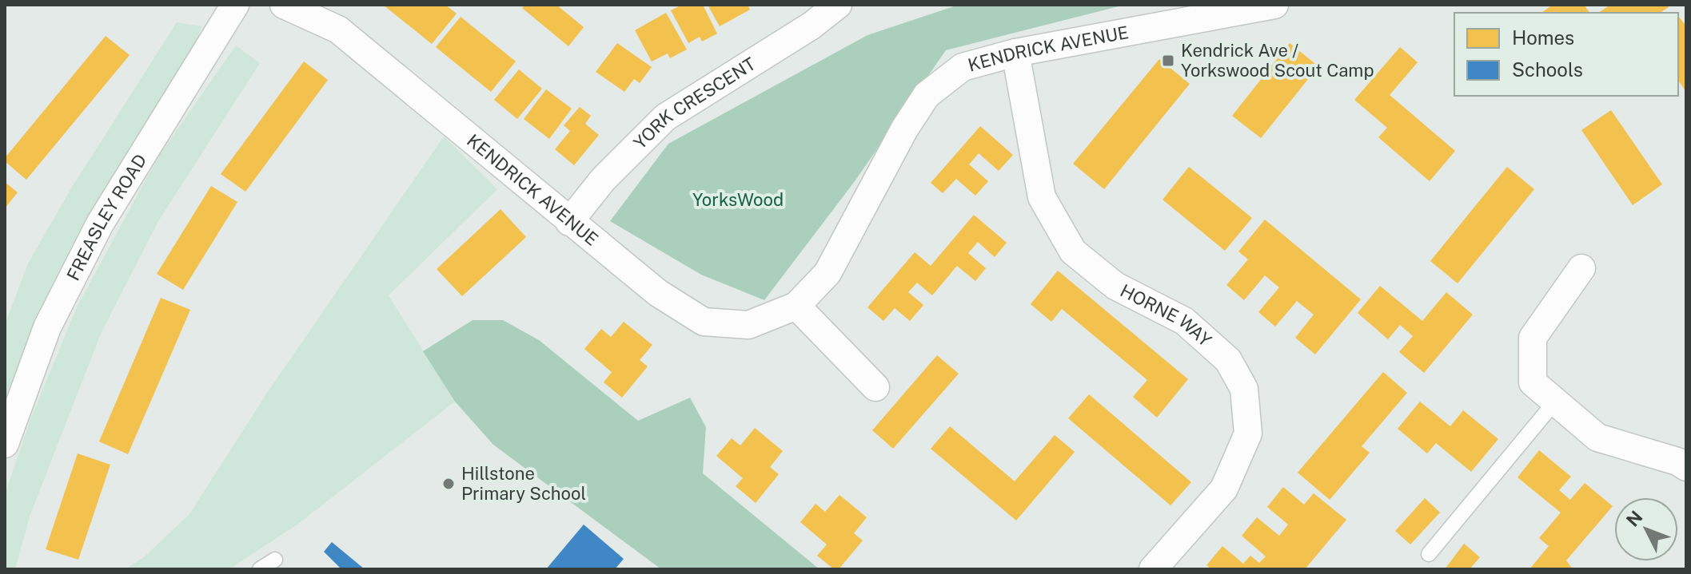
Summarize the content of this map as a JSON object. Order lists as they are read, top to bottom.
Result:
{
  "streets": {
    "street": [
      "KENDRICK AVENUE",
      "YORK CRESCENT",
      "FREASLEY ROAD",
      "HORNE WAY"
    ]
  },
  "crossings": [
    ["KENDRICK AVENUE", "YORK CRESCENT"],
    ["KENDRICK AVENUE", "HORNE WAY"]
  ],
  "parks": ["YorksWood"],
  "places": {
    "transit": ["Kendrick Ave / Yorkswood Scout Camp"],
    "other": ["Hillstone Primary School"]
  },
  "legend": ["Homes", "Schools"],
  "north": "top left"
}
